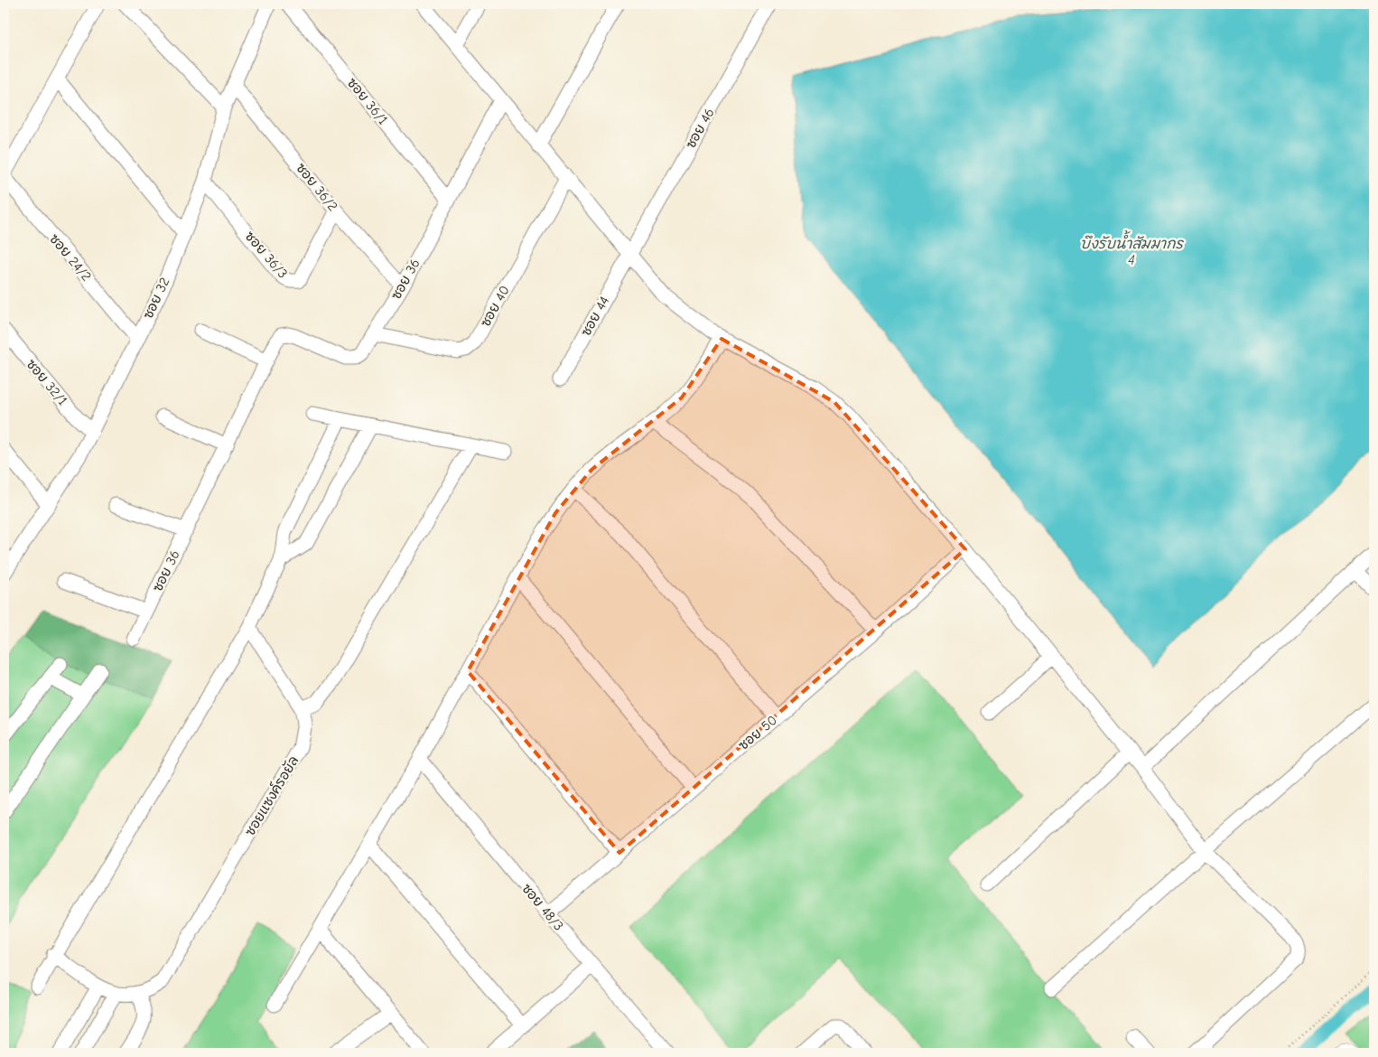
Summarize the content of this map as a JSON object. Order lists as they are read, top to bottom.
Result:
{
  "streets": {
    "street": [
      "ซอย 36/1",
      "ซอย 46",
      "ซอย 36/2",
      "ซอย 36/3",
      "ซอย 24/2",
      "ซอย 36",
      "ซอย 32",
      "ซอย 40",
      "ซอย 44",
      "ซอย 32/1",
      "ซอย 50",
      "ซอยแซงค์รอยัล",
      "ซอย 48/3"
    ]
  },
  "crossings": [
    ["ซอย 36/1", "ซอย 36"],
    ["ซอย 46", "ซอย 44"],
    ["ซอย 36/2", "ซอย 36/3"],
    ["ซอย 36/2", "ซอย 36"],
    ["ซอย 36/2", "ซอย 32"],
    ["ซอย 36/3", "ซอย 32"],
    ["ซอย 24/2", "ซอย 32"],
    ["ซอย 36", "ซอย 40"],
    ["ซอย 32", "ซอย 32/1"],
    ["ซอย 50", "ซอย 48/3"]
  ],
  "water": ["บึงรับน้ำสัมมากร 4"]
}
